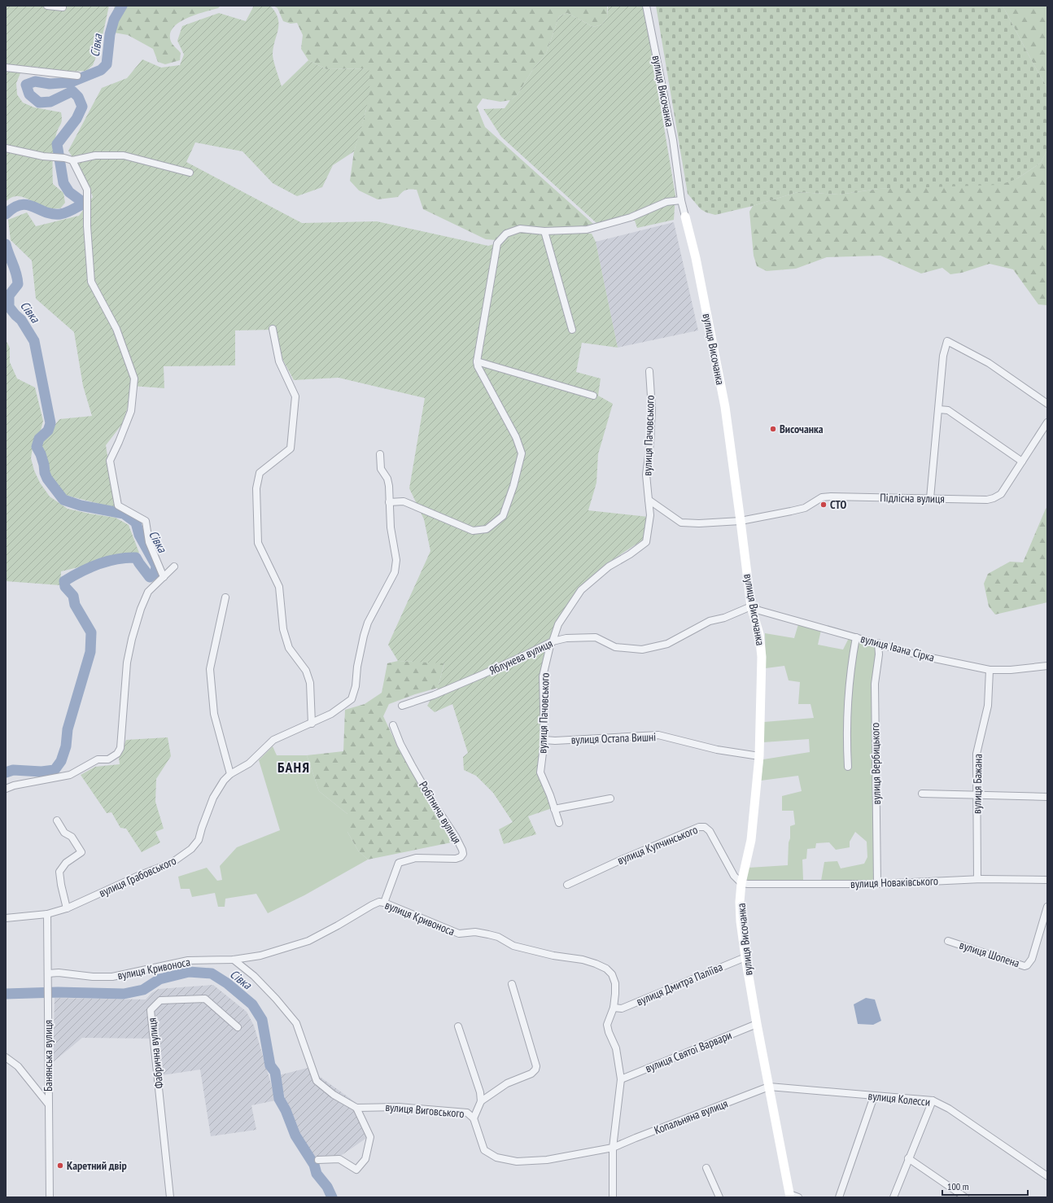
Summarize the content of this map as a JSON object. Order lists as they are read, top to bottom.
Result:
{
  "streets": {
    "street": [
      "вулиця Височанка",
      "вулиця Пачовського",
      "Підлісна вулиця",
      "вулиця Івана Сірка",
      "Яблунева вулиця",
      "вулиця Остапа Вишні",
      "вулиця Вербицького",
      "вулиця Бажана",
      "Робітнича вулиця",
      "вулиця Купчинського",
      "вулиця Грабовського",
      "вулиця Новаківського",
      "вулиця Кривоноса",
      "вулиця Шопена",
      "вулиця Дмитра Паліїва",
      "вулиця Святої Варвари",
      "Фабрична вулиця",
      "Банянська вулиця",
      "вулиця Колесси",
      "вулиця Виговського",
      "Копальняна вулиця"
    ]
  },
  "crossings": [
    ["вулиця Височанка", "Підлісна вулиця"],
    ["вулиця Височанка", "вулиця Івана Сірка"],
    ["вулиця Височанка", "Яблунева вулиця"],
    ["вулиця Височанка", "вулиця Остапа Вишні"],
    ["вулиця Височанка", "вулиця Купчинського"],
    ["вулиця Височанка", "вулиця Новаківського"],
    ["вулиця Височанка", "вулиця Дмитра Паліїва"],
    ["вулиця Височанка", "вулиця Святої Варвари"],
    ["вулиця Височанка", "вулиця Колесси"],
    ["вулиця Височанка", "Копальняна вулиця"],
    ["вулиця Пачовського", "Яблунева вулиця"],
    ["вулиця Пачовського", "вулиця Остапа Вишні"],
    ["вулиця Івана Сірка", "Яблунева вулиця"],
    ["вулиця Івана Сірка", "вулиця Вербицького"],
    ["вулиця Івана Сірка", "вулиця Бажана"],
    ["вулиця Вербицького", "вулиця Новаківського"],
    ["вулиця Бажана", "вулиця Новаківського"],
    ["Робітнича вулиця", "вулиця Кривоноса"],
    ["вулиця Купчинського", "вулиця Новаківського"],
    ["вулиця Грабовського", "Банянська вулиця"],
    ["вулиця Кривоноса", "вулиця Дмитра Паліїва"],
    ["вулиця Кривоноса", "вулиця Святої Варвари"],
    ["вулиця Кривоноса", "Банянська вулиця"],
    ["вулиця Кривоноса", "вулиця Виговського"],
    ["вулиця Кривоноса", "Копальняна вулиця"],
    ["вулиця Колесси", "Копальняна вулиця"],
    ["вулиця Виговського", "Копальняна вулиця"]
  ],
  "districts": ["БАНЯ"],
  "water": ["Сівка"],
  "places": ["Височанка", "СТО", "Каретний двір"],
  "scale_bar": "100 m"
}
